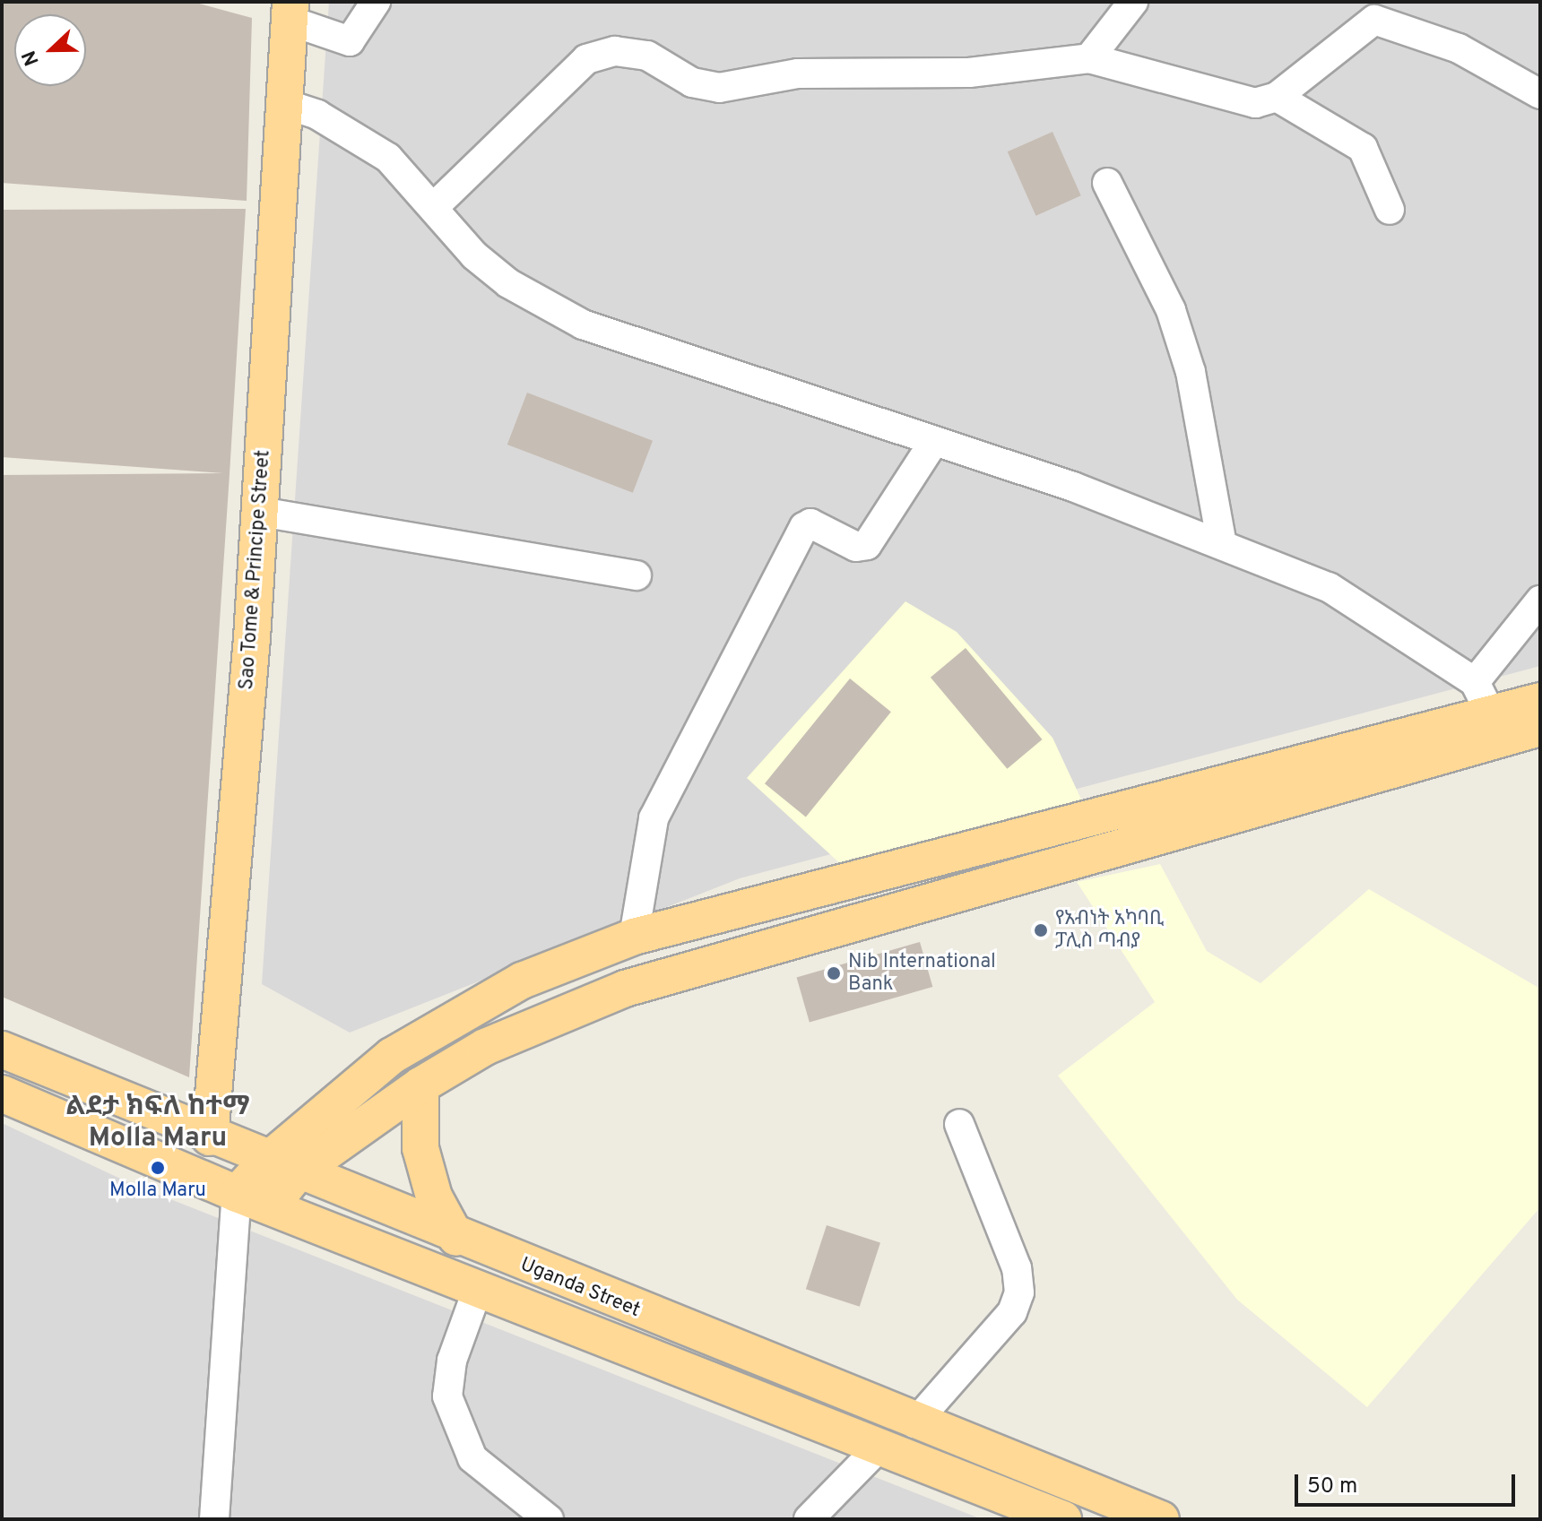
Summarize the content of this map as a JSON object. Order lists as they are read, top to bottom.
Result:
{
  "streets": {
    "main road": ["Sao Tome & Principe Street", "Uganda Street"]
  },
  "crossings": [
    ["Sao Tome & Principe Street", "Uganda Street"]
  ],
  "districts": ["ልደታ ክፍለ ከተማ Molla Maru"],
  "places": ["የአብነት አካባቢ ፓሊስ ጣብያ", "Nib International Bank", "Molla Maru"],
  "scale_bar": "50 m",
  "north": "left"
}
